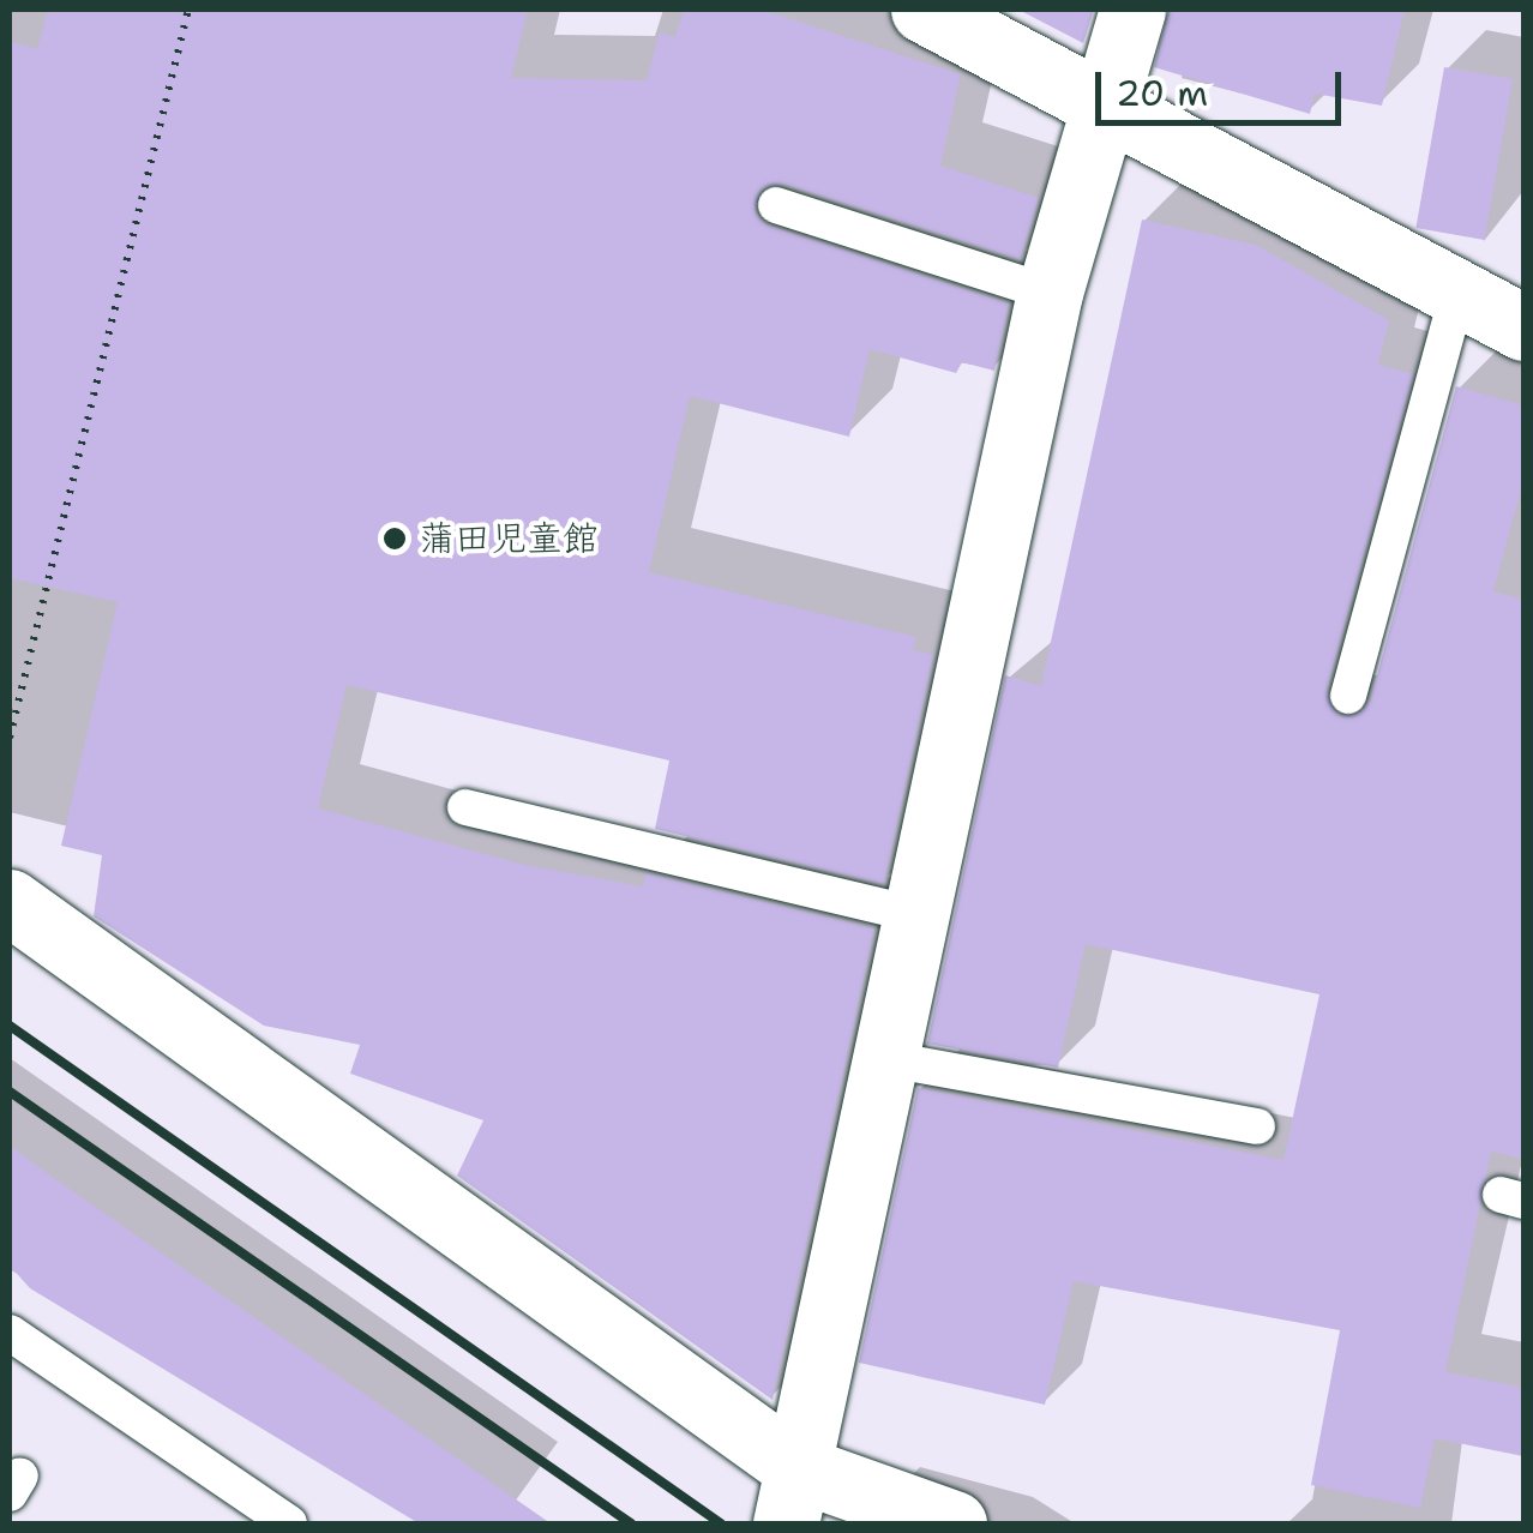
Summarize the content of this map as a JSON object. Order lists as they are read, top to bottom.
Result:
{
  "places": ["蒲田児童館"],
  "scale_bar": "20 m"
}
